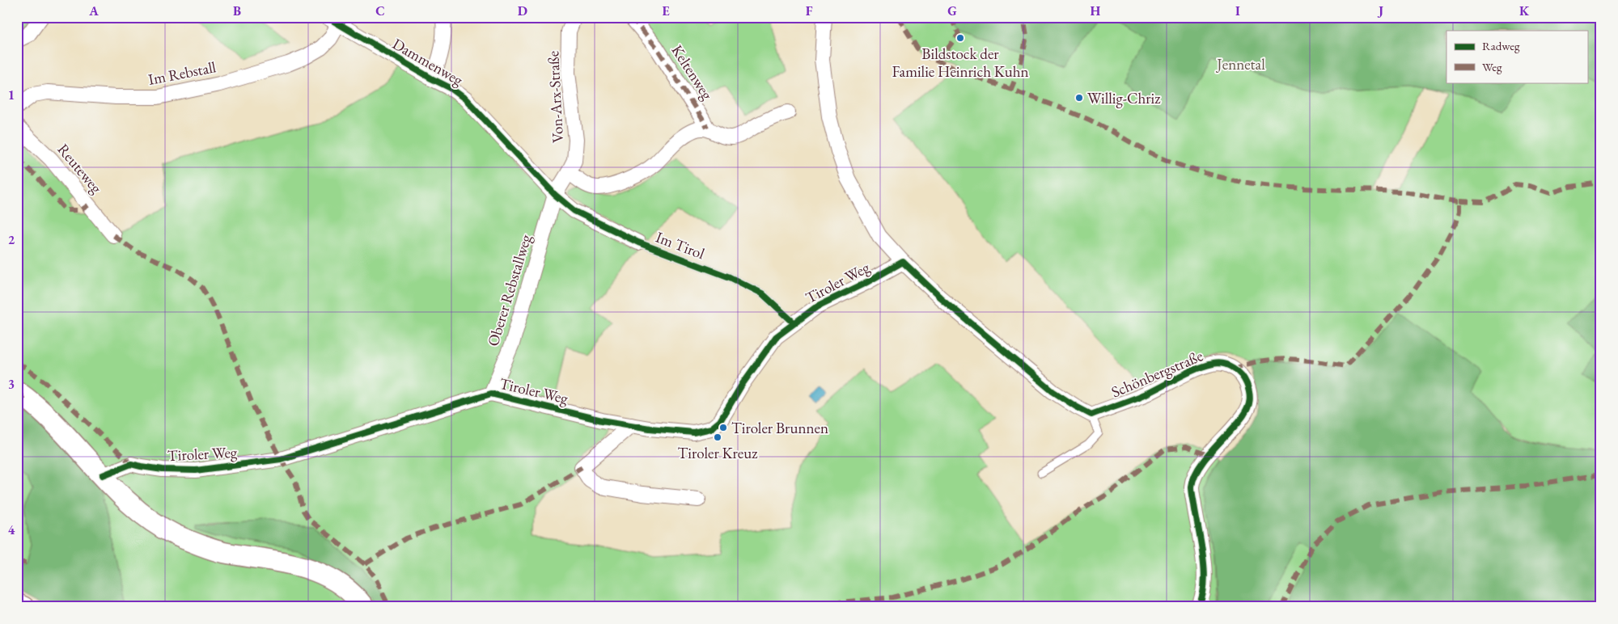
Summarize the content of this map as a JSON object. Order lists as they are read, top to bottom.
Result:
{
  "streets": {
    "street": [
      "Dammenweg",
      "Keltenweg",
      "Im Rebstall",
      "Von-Arx-Straße",
      "Reuteweg",
      "Im Tirol",
      "Tiroler Weg",
      "Oberer Rebstallweg",
      "Schönbergstraße"
    ]
  },
  "crossings": [
    ["Dammenweg", "Im Rebstall"],
    ["Dammenweg", "Von-Arx-Straße"],
    ["Dammenweg", "Im Tirol"],
    ["Dammenweg", "Oberer Rebstallweg"],
    ["Von-Arx-Straße", "Im Tirol"],
    ["Von-Arx-Straße", "Oberer Rebstallweg"],
    ["Im Tirol", "Tiroler Weg"],
    ["Im Tirol", "Oberer Rebstallweg"],
    ["Tiroler Weg", "Oberer Rebstallweg"]
  ],
  "parks": ["Jennetal"],
  "places": [
    "Bildstock der Familie Heinrich Kuhn",
    "Willig-Chriz",
    "Tiroler Brunnen",
    "Tiroler Kreuz"
  ],
  "legend": ["Radweg", "Weg"],
  "grid": {
    "columns": [
      "A",
      "B",
      "C",
      "D",
      "E",
      "F",
      "G",
      "H",
      "I",
      "J",
      "K"
    ],
    "rows": [
      "1",
      "2",
      "3",
      "4"
    ]
  }
}
